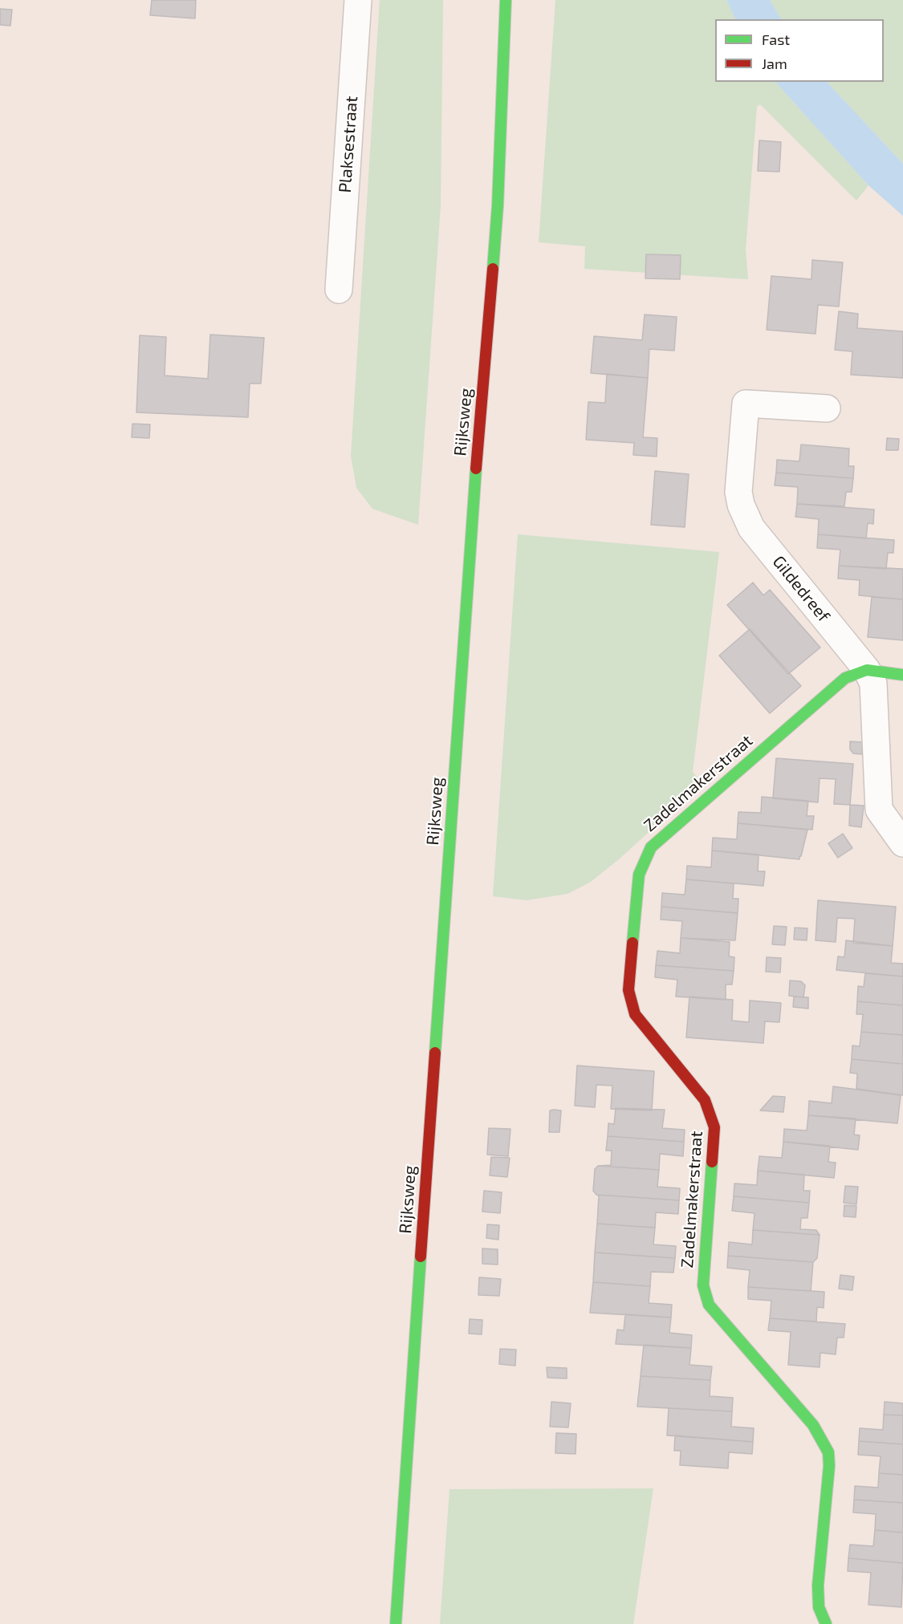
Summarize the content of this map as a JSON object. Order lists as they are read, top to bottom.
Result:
{
  "streets": {
    "street": [
      "Plaksestraat",
      "Rijksweg",
      "Gildedreef",
      "Zadelmakerstraat"
    ]
  },
  "crossings": [
    ["Gildedreef", "Zadelmakerstraat"]
  ],
  "legend": ["Fast", "Jam"]
}
